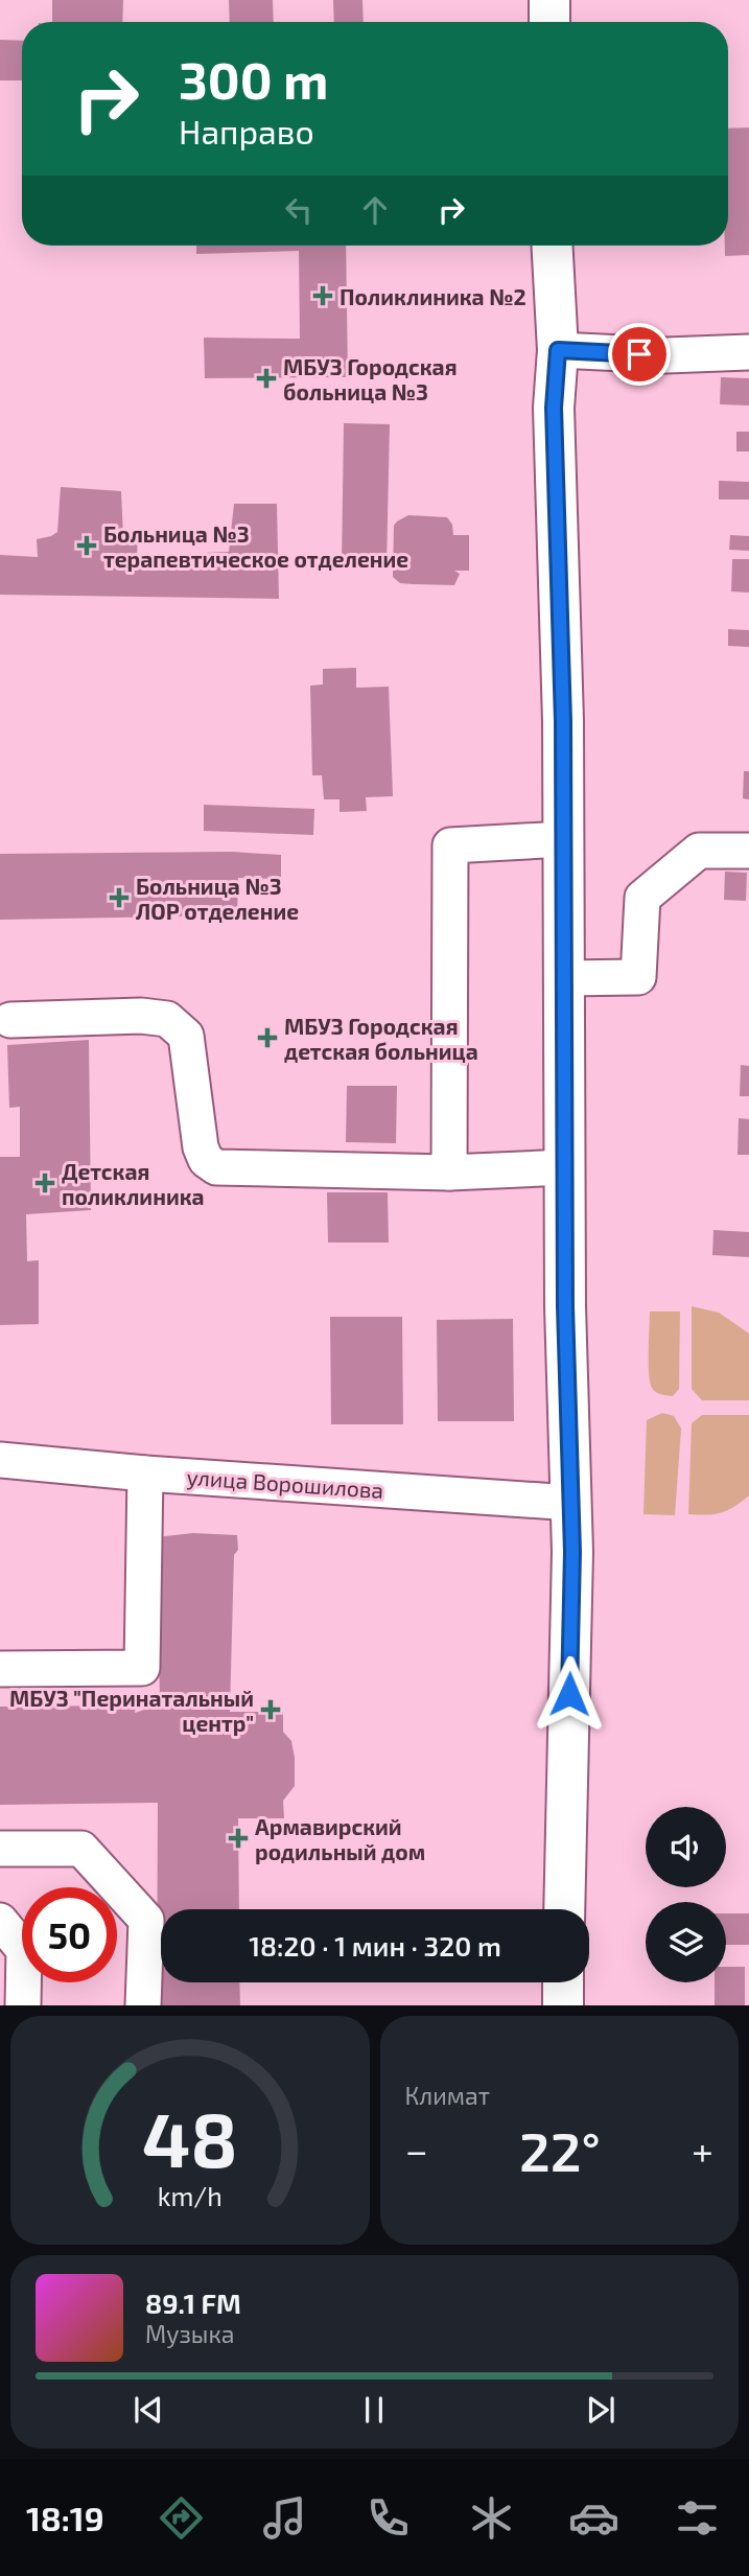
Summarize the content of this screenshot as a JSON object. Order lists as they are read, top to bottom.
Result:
{
  "streets": {
    "street": ["улица Ворошилова"]
  },
  "places": {
    "health": [
      "Поликлиника №2",
      "МБУЗ Городская больница №3",
      "Больница №3 терапевтическое отделение",
      "Больница №3 ЛОР отделение",
      "МБУЗ Городская детская больница",
      "Детская поликлиника",
      "МБУЗ \"Перинатальный центр\"",
      "Армавирский родильный дом"
    ]
  },
  "page": {
    "turn": ["300 m", "Направо"],
    "limit": "50",
    "trip": "18:20 · 1 мин · 320 m",
    "tile": "Климат",
    "heat": ["−", "22°", "+"],
    "song": ["89.1 FM", "Музыка"],
    "tabs": "18:19",
    "gauge": ["48", "km/h"]
  }
}
